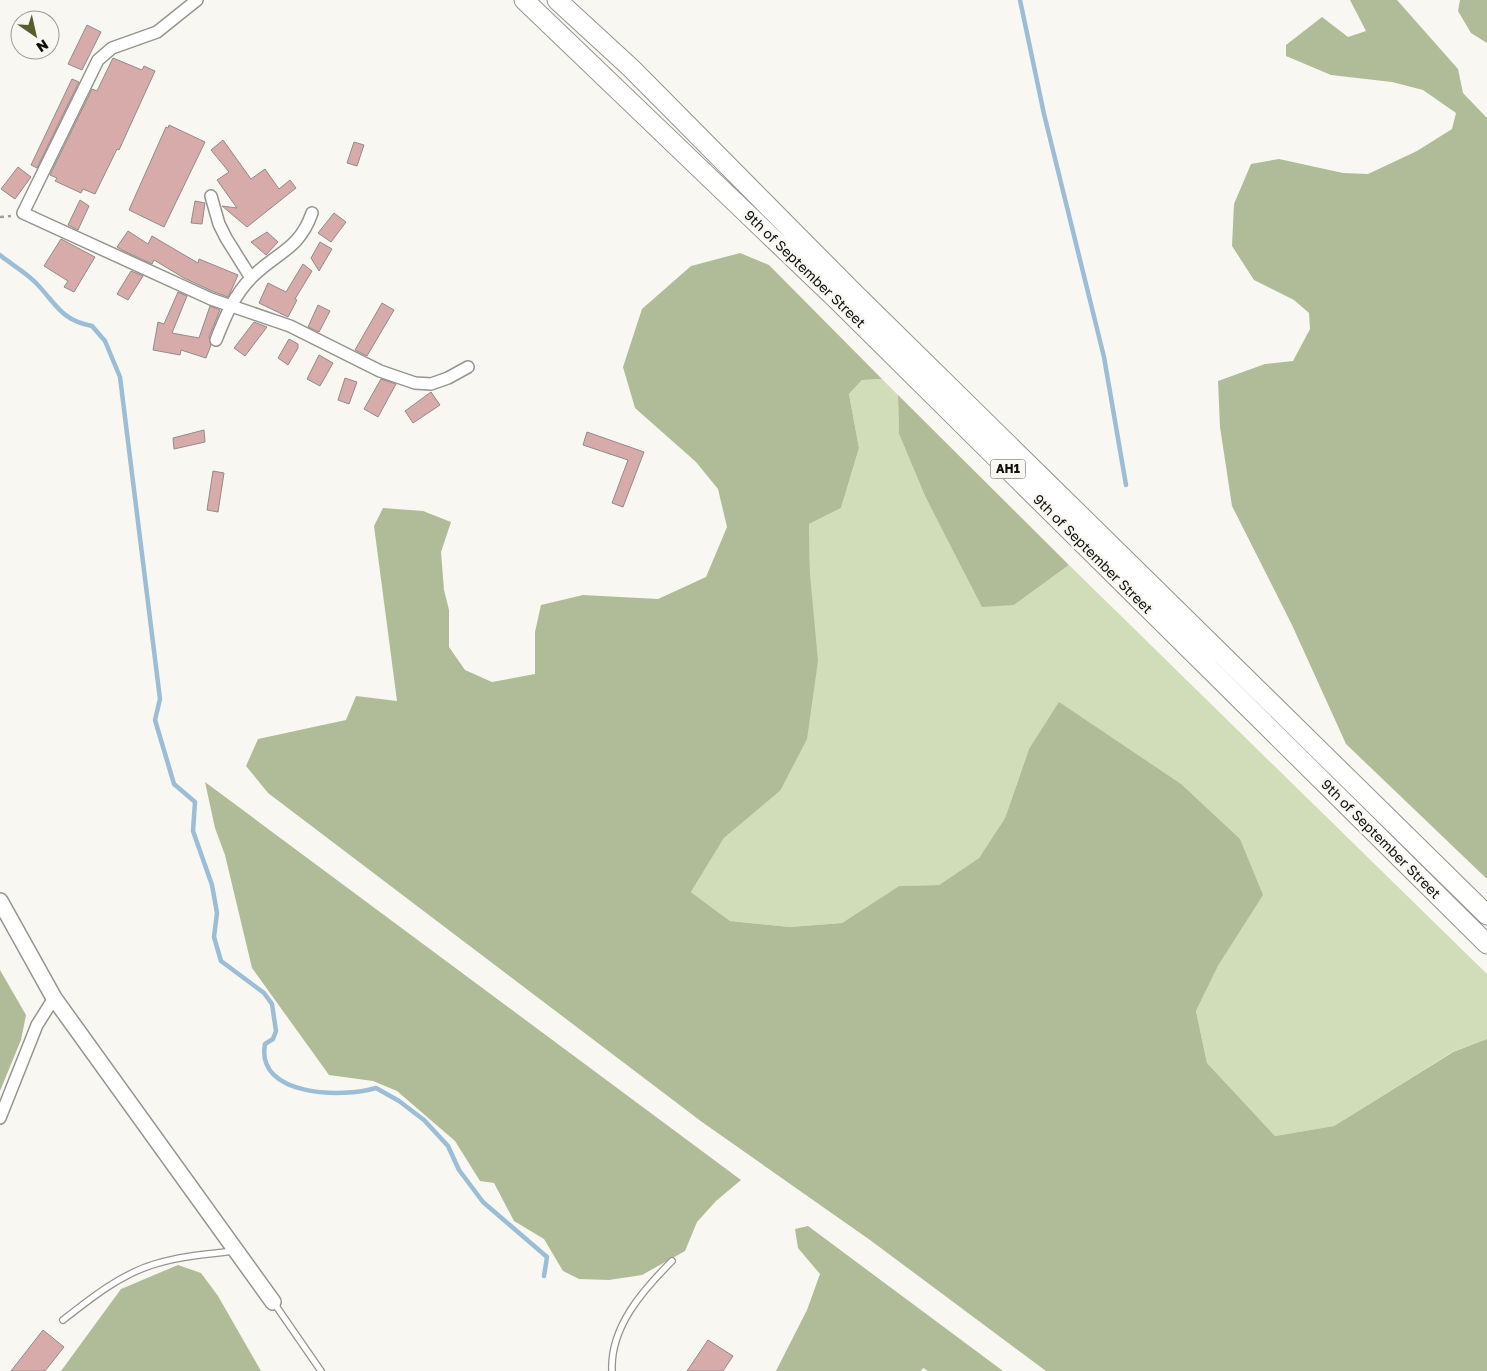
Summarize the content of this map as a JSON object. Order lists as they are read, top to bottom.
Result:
{
  "streets": {
    "highway": ["9th of September Street", "AH1"]
  },
  "north": "bottom right"
}
